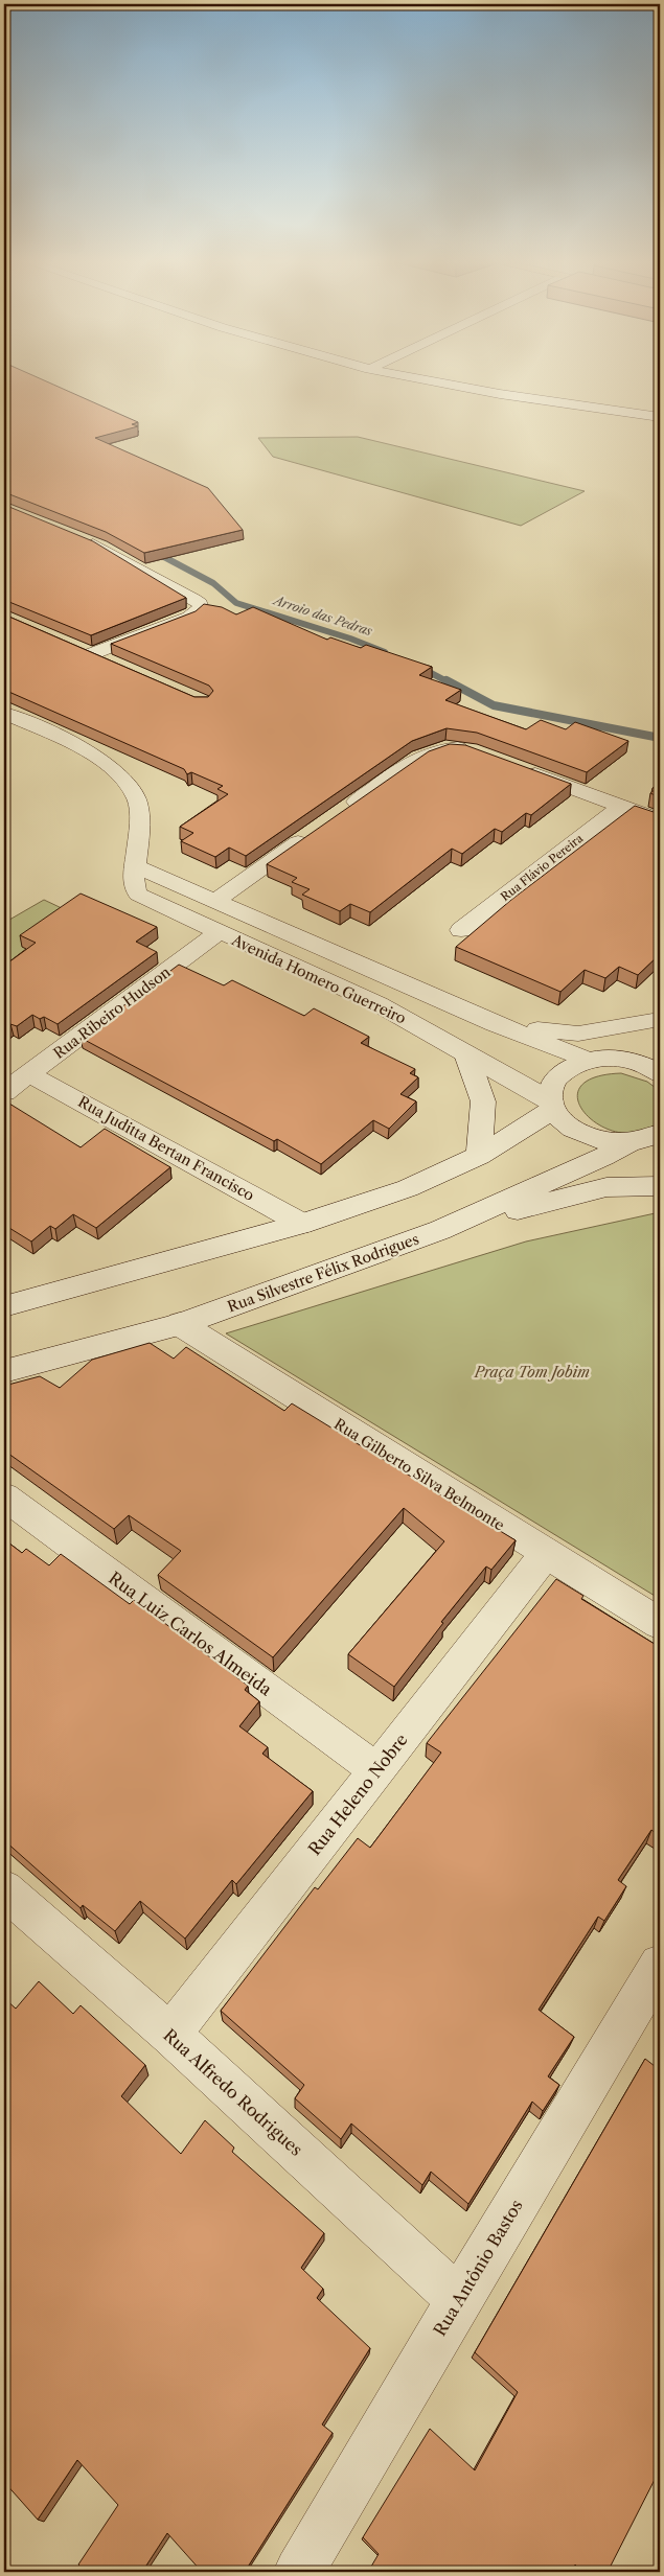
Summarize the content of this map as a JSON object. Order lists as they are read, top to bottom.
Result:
{
  "streets": {
    "street": [
      "Rua Flávio Pereira",
      "Avenida Homero Guerreiro",
      "Rua Ribeiro Hudson",
      "Rua Juditta Bertan Francisco",
      "Rua Silvestre Félix Rodrigues",
      "Rua Gilberto Silva Belmonte",
      "Rua Luiz Carlos Almeida",
      "Rua Heleno Nobre",
      "Rua Alfredo Rodrigues",
      "Rua Antônio Bastos"
    ]
  },
  "crossings": [
    ["Avenida Homero Guerreiro", "Rua Ribeiro Hudson"],
    ["Avenida Homero Guerreiro", "Rua Silvestre Félix Rodrigues"],
    ["Rua Ribeiro Hudson", "Rua Juditta Bertan Francisco"],
    ["Rua Silvestre Félix Rodrigues", "Rua Gilberto Silva Belmonte"],
    ["Rua Gilberto Silva Belmonte", "Rua Heleno Nobre"],
    ["Rua Luiz Carlos Almeida", "Rua Heleno Nobre"],
    ["Rua Heleno Nobre", "Rua Alfredo Rodrigues"],
    ["Rua Alfredo Rodrigues", "Rua Antônio Bastos"]
  ],
  "water": ["Arroio das Pedras"],
  "parks": ["Praça Tom Jobim"]
}
